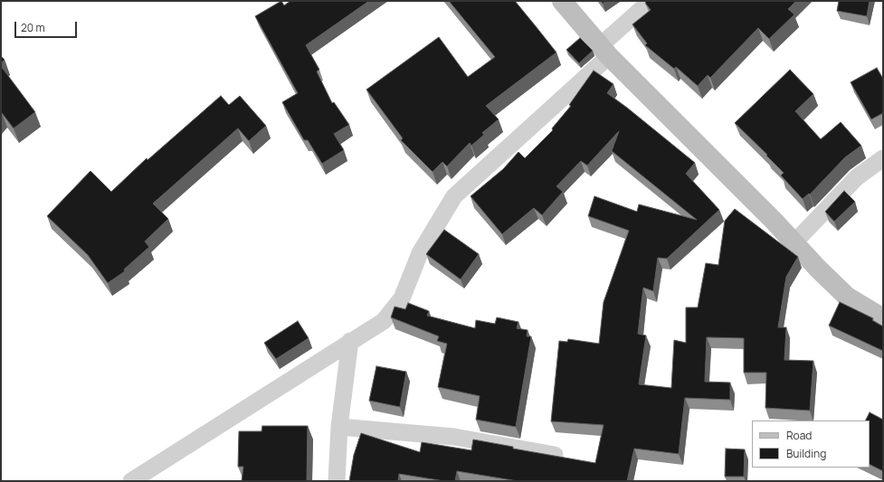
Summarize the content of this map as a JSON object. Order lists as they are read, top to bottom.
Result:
{
  "legend": ["Road", "Building"],
  "scale_bar": "20 m"
}
